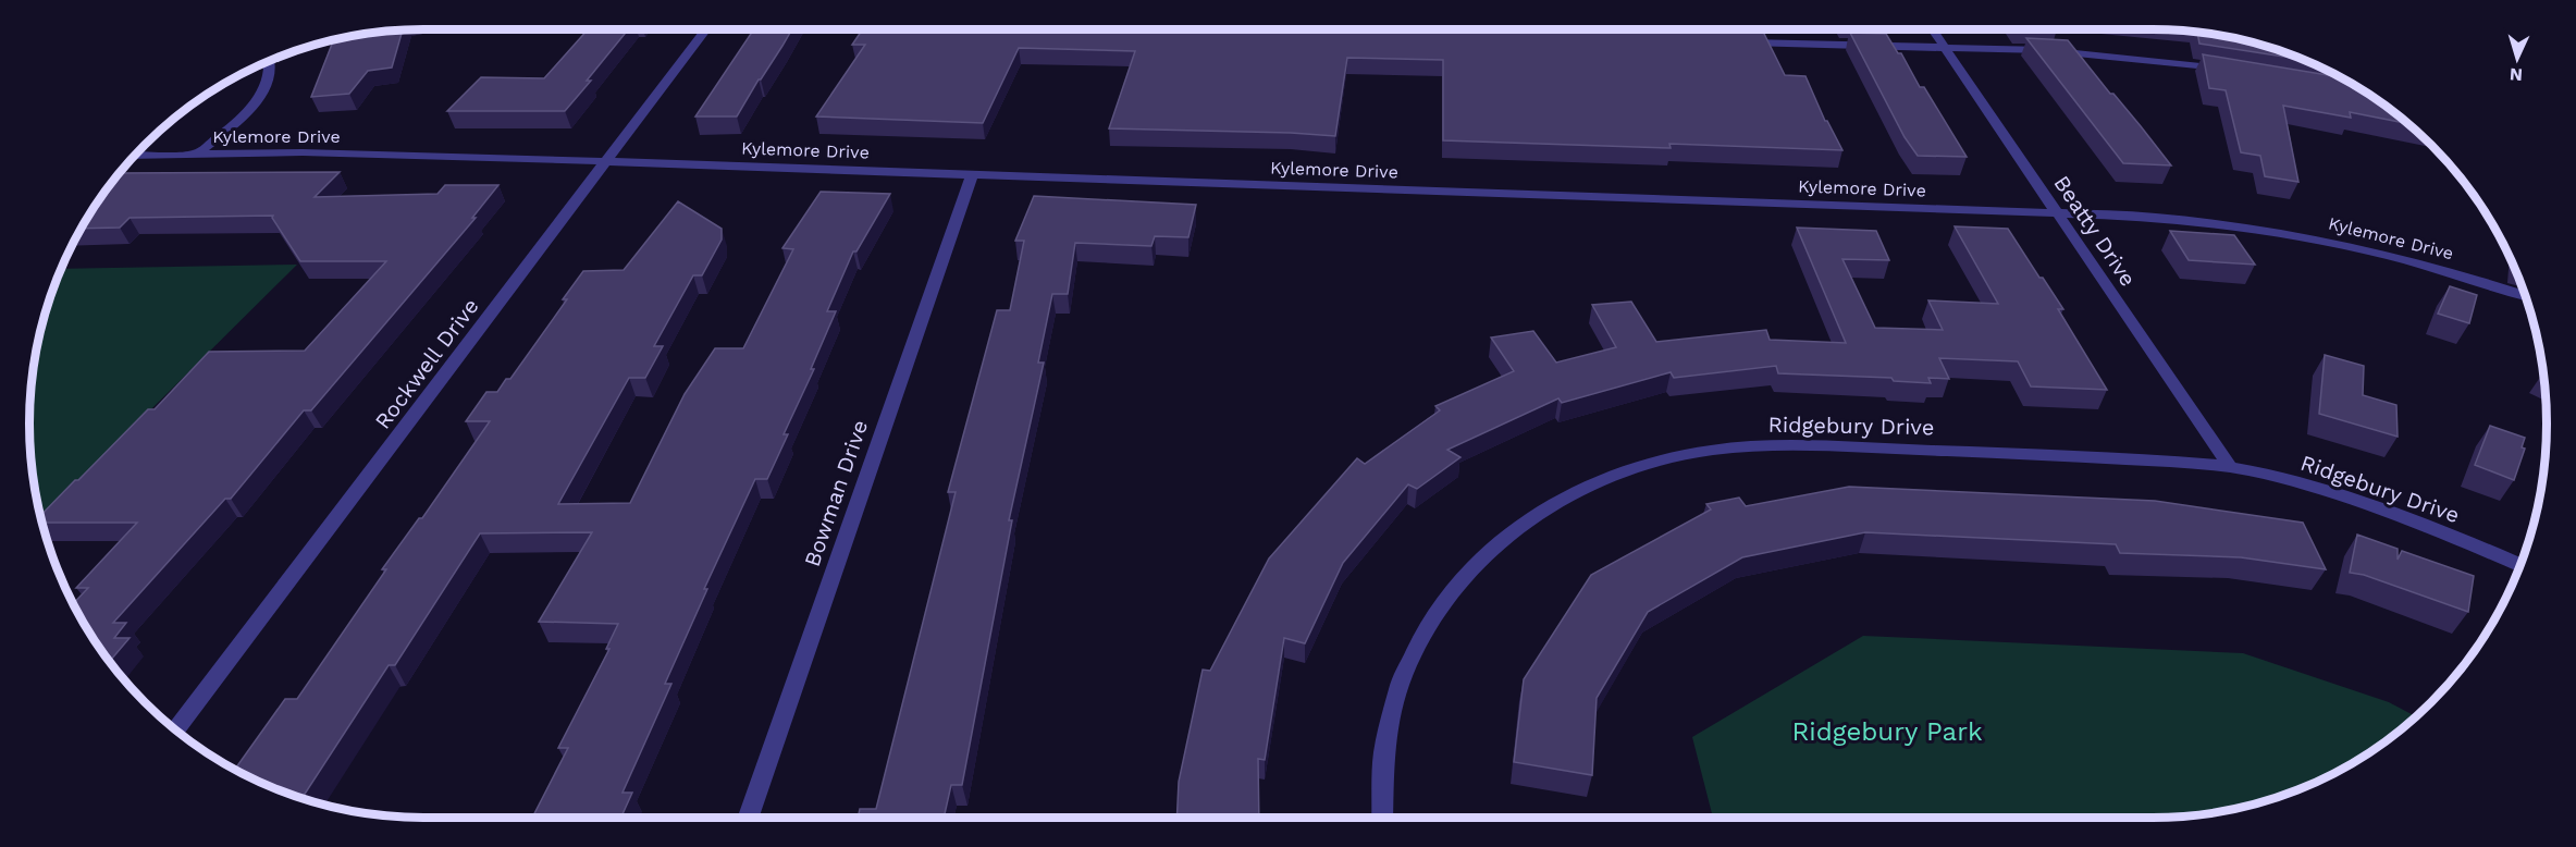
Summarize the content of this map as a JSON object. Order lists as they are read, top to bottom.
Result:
{
  "streets": {
    "street": [
      "Kylemore Drive",
      "Beatty Drive",
      "Rockwell Drive",
      "Ridgebury Drive",
      "Bowman Drive"
    ]
  },
  "crossings": [
    ["Kylemore Drive", "Beatty Drive"],
    ["Kylemore Drive", "Rockwell Drive"],
    ["Kylemore Drive", "Bowman Drive"],
    ["Beatty Drive", "Ridgebury Drive"]
  ],
  "parks": ["Ridgebury Park"],
  "north": "bottom"
}
